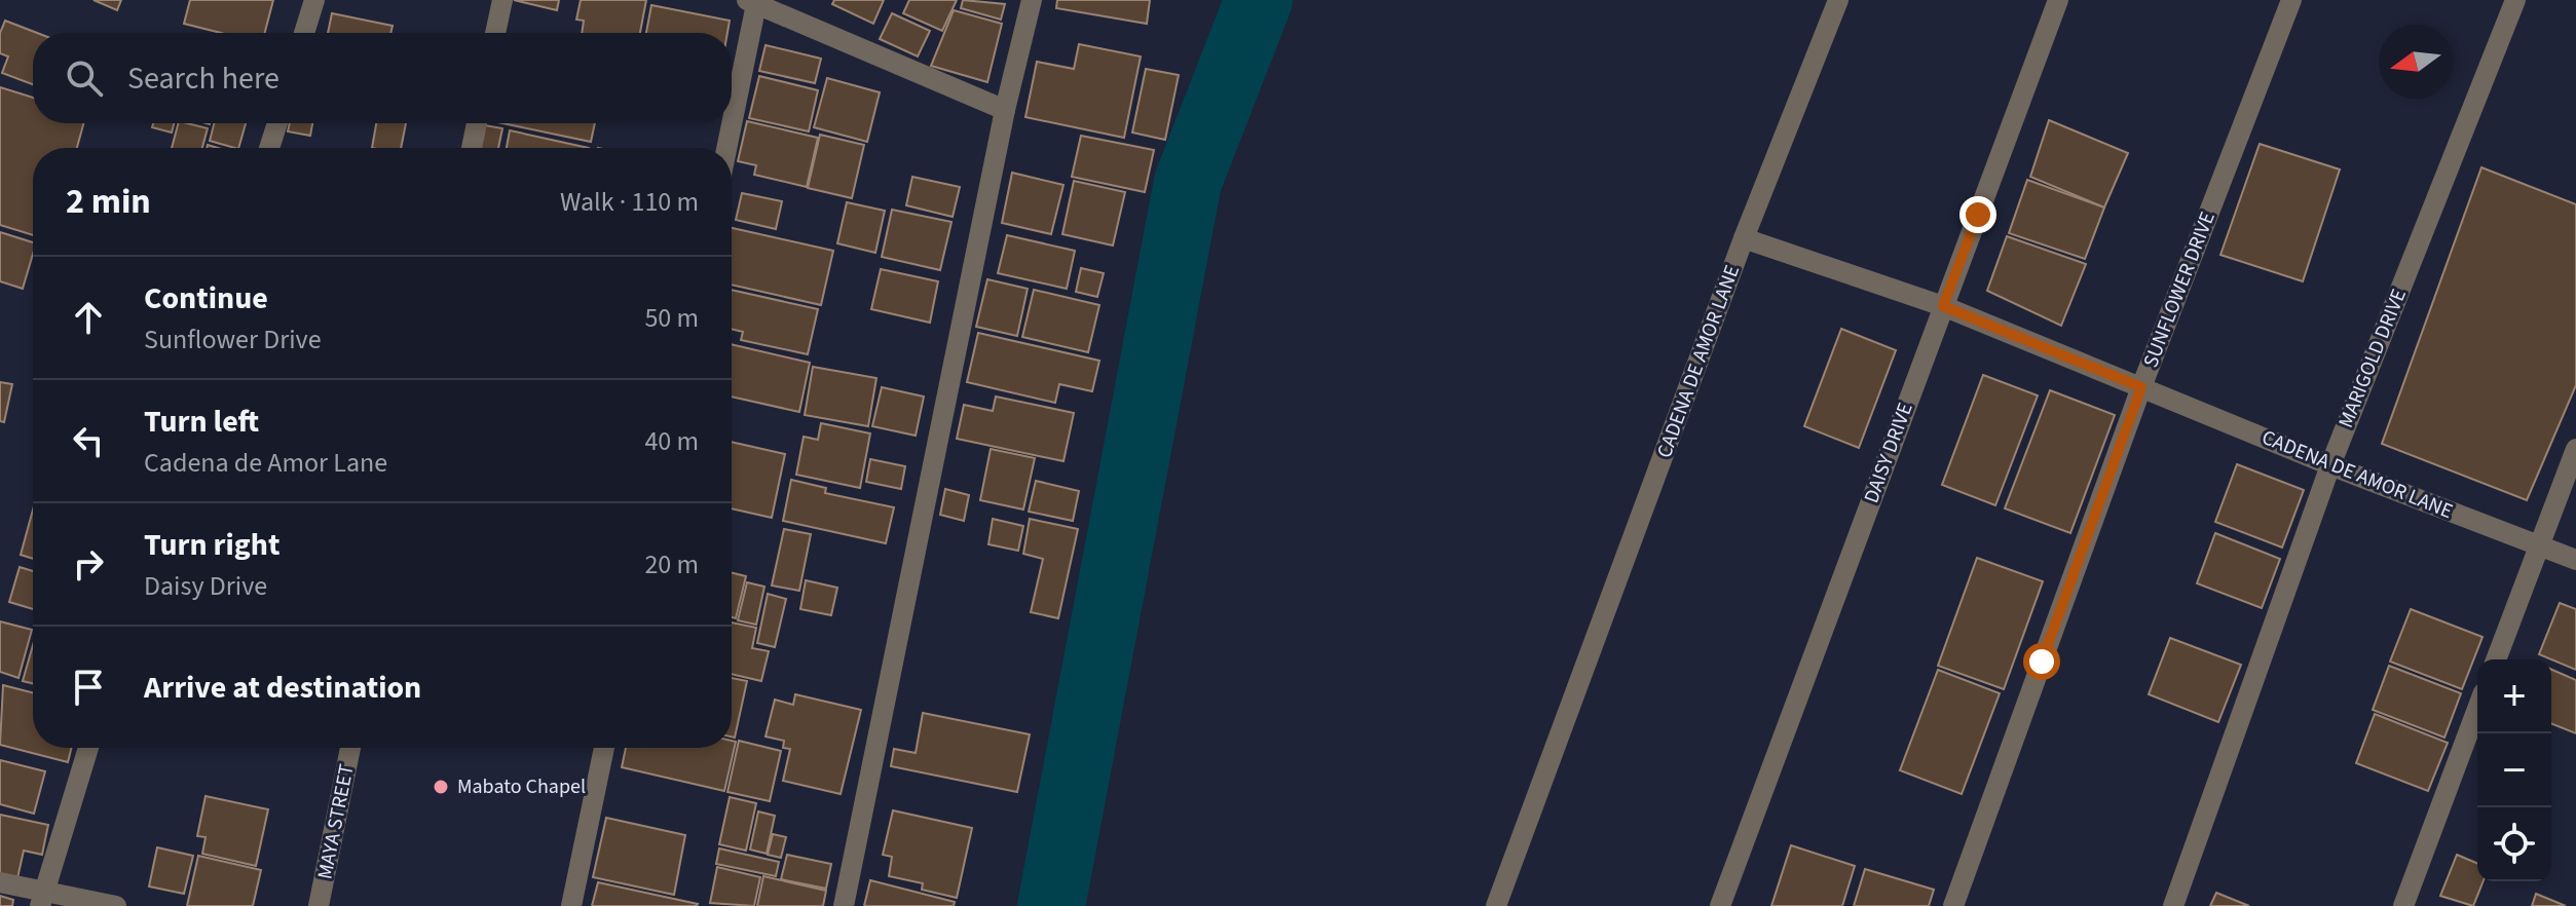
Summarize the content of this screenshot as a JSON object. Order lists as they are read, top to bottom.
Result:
{
  "streets": {
    "street": [
      "SUNFLOWER DRIVE",
      "MARIGOLD DRIVE",
      "CADENA DE AMOR LANE",
      "DAISY DRIVE",
      "MAYA STREET"
    ]
  },
  "crossings": [
    ["SUNFLOWER DRIVE", "CADENA DE AMOR LANE"],
    ["MARIGOLD DRIVE", "CADENA DE AMOR LANE"],
    ["CADENA DE AMOR LANE", "DAISY DRIVE"]
  ],
  "places": ["Mabato Chapel"],
  "north": "left",
  "page": {
    "search": "Search here",
    "heading": ["2 min", "Walk · 110 m"],
    "list": [
      ["Continue", "Sunflower Drive", "50 m"],
      ["Turn left", "Cadena de Amor Lane", "40 m"],
      ["Turn right", "Daisy Drive", "20 m"],
      "Arrive at destination"
    ],
    "map_buttons": ["+", "−"]
  }
}
